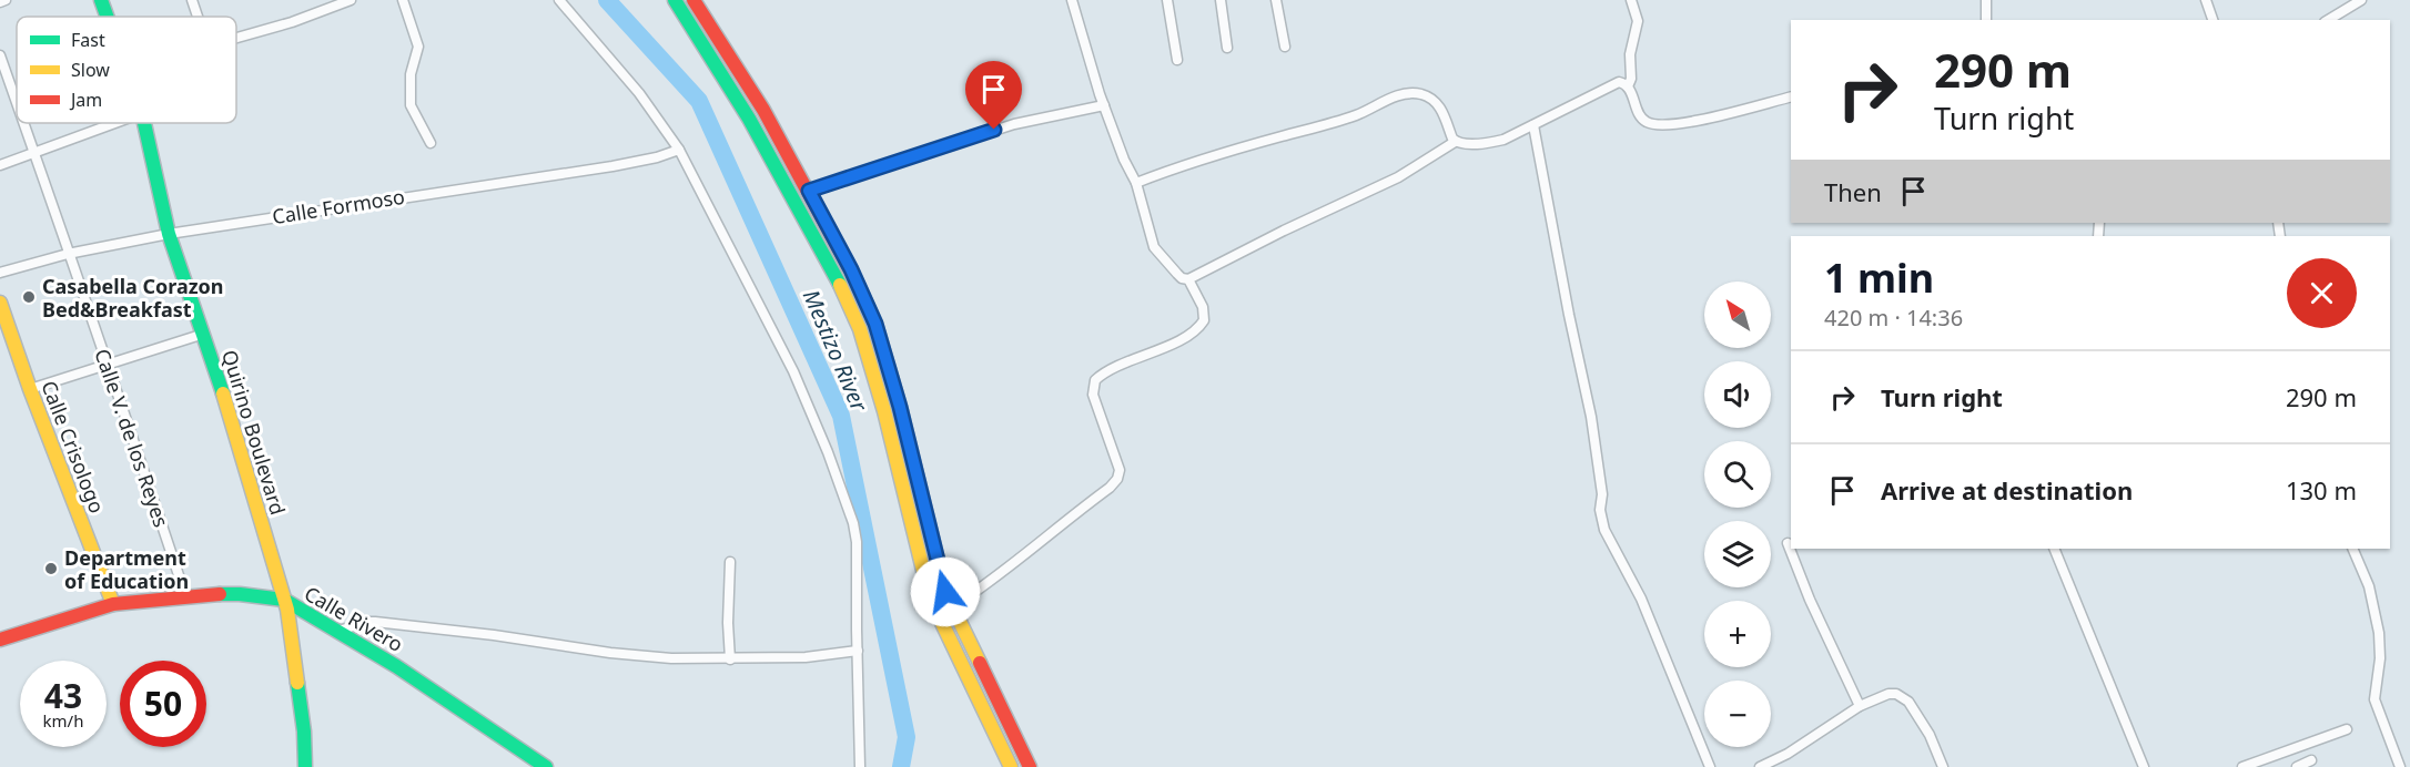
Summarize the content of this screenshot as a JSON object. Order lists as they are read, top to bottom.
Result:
{
  "streets": {
    "main road": ["Quirino Boulevard", "Calle Crisologo", "Calle Rivero"],
    "street": ["Calle Formoso", "Calle V. de los Reyes"]
  },
  "crossings": [
    ["Calle Formoso", "Quirino Boulevard"],
    ["Calle Formoso", "Calle V. de los Reyes"],
    ["Quirino Boulevard", "Calle Rivero"],
    ["Calle V. de los Reyes", "Calle Rivero"],
    ["Calle Crisologo", "Calle Rivero"]
  ],
  "water": ["Mestizo River"],
  "places": ["Casabella Corazon Bed&Breakfast", "Department of Education"],
  "legend": ["Fast", "Slow", "Jam"],
  "north": "top left",
  "page": {
    "turn": ["290 m", "Turn right"],
    "then": "Then",
    "heading": ["1 min", "420 m · 14:36"],
    "map_buttons": ["+", "−"],
    "list": [
      {
        "name": "Turn right",
        "value": "290 m"
      },
      {
        "name": "Arrive at destination",
        "value": "130 m"
      }
    ],
    "speed": "43 km/h",
    "limit": "50"
  }
}
